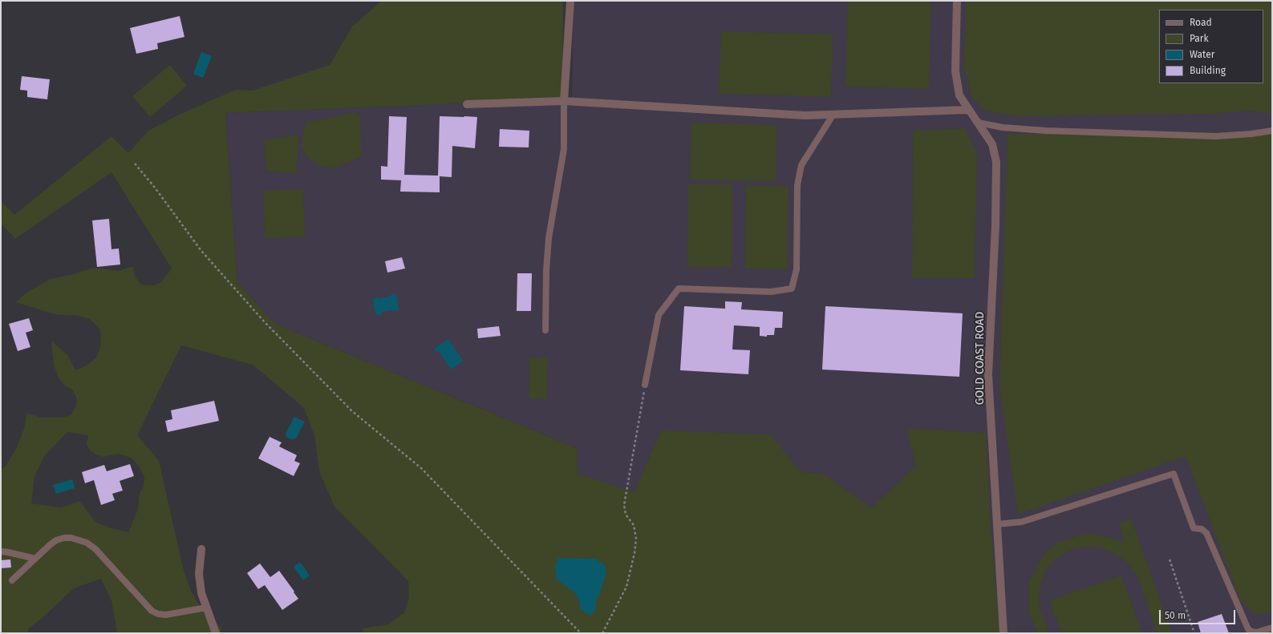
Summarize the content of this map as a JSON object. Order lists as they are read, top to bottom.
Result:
{
  "streets": {
    "street": ["GOLD COAST ROAD"]
  },
  "legend": [
    "Road",
    "Park",
    "Water",
    "Building"
  ],
  "scale_bar": "50 m"
}
